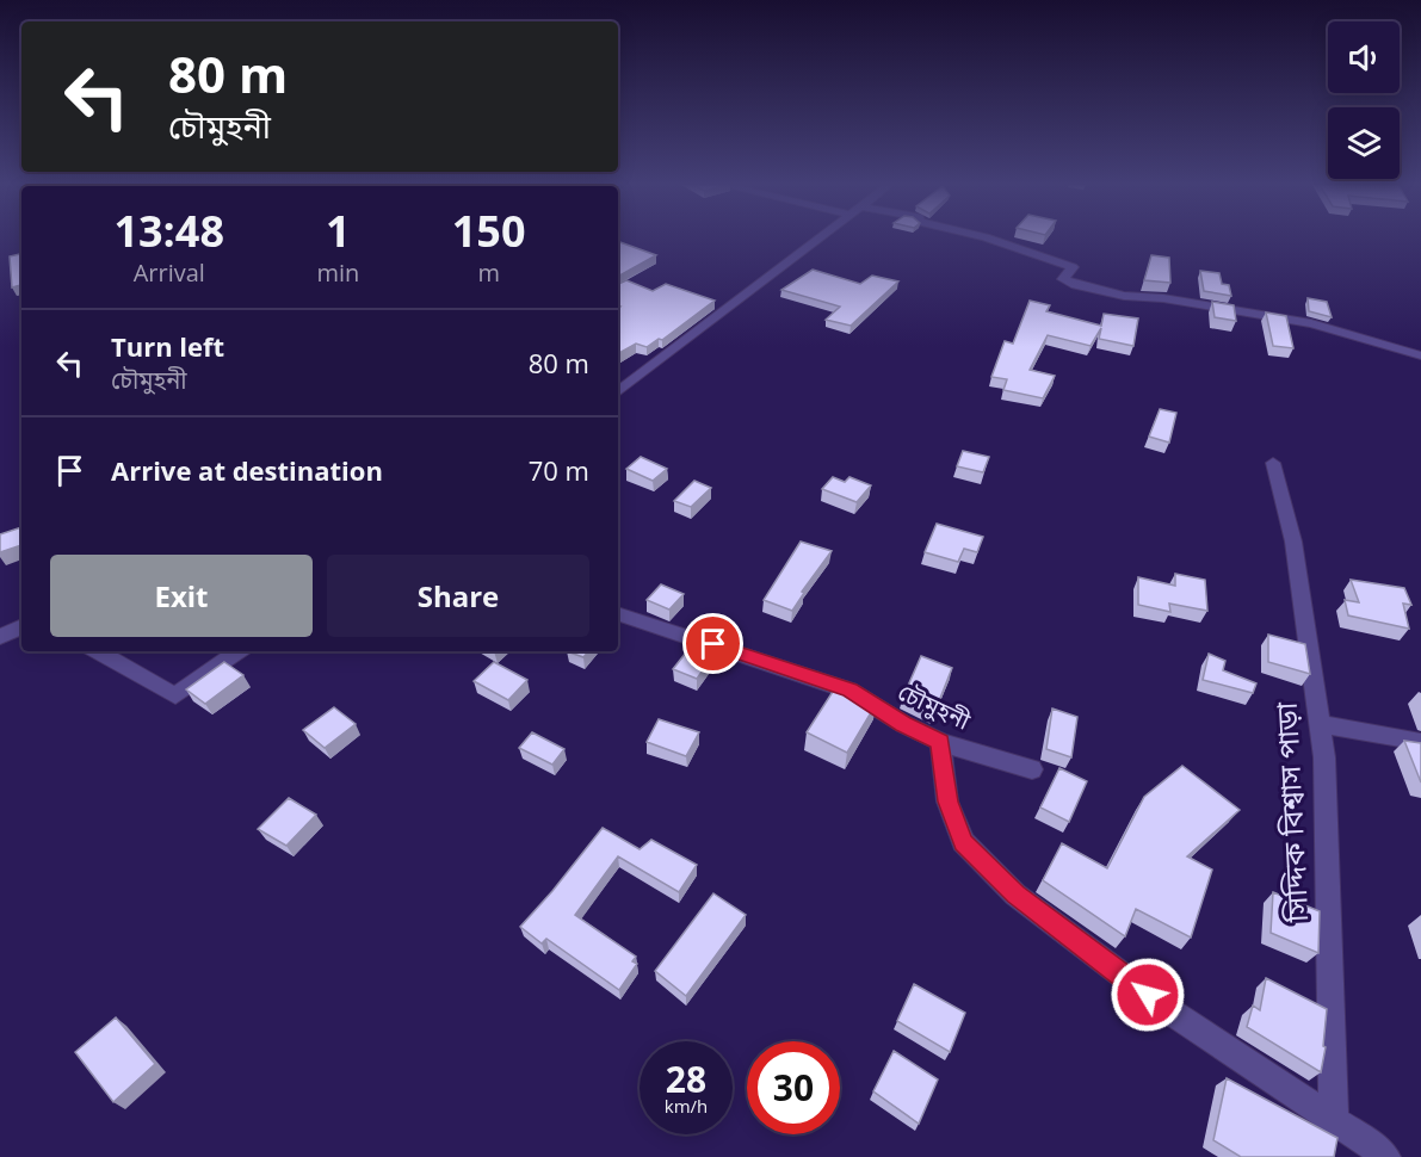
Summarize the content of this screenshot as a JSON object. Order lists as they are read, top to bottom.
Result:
{
  "streets": {
    "street": ["চৌমুহনী", "সিদ্দিক বিশ্বাস পাড়া"]
  },
  "page": {
    "turn": ["80 m", "চৌমুহনী"],
    "eta": [
      "13:48",
      "Arrival",
      "1",
      "min",
      "150",
      "m"
    ],
    "list": [
      {
        "name": "Turn left",
        "note": "চৌমুহনী",
        "value": "80 m"
      },
      {
        "name": "Arrive at destination",
        "value": "70 m"
      }
    ],
    "buttons": ["Exit", "Share"],
    "speed": "28 km/h",
    "limit": "30"
  }
}
